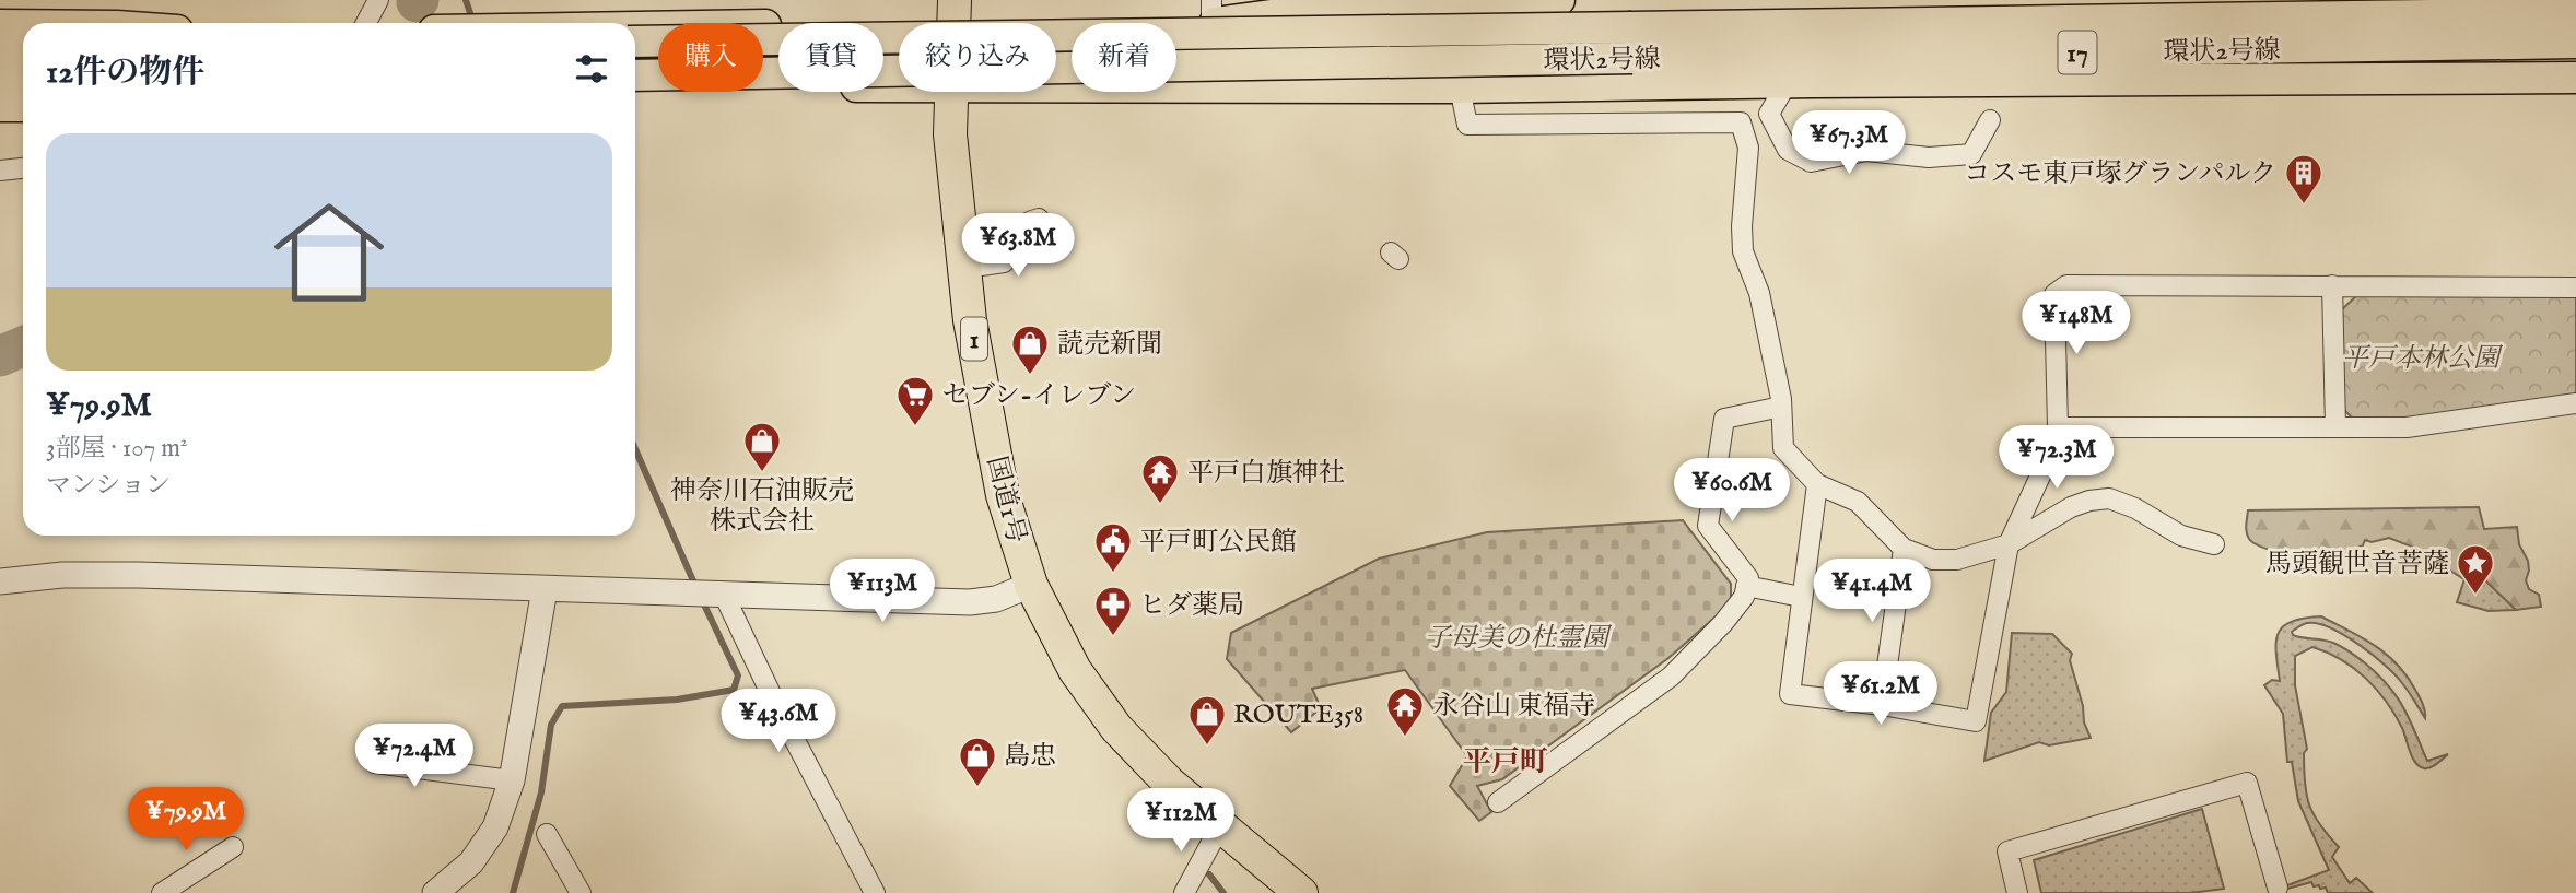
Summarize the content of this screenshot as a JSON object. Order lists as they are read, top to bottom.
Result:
{
  "streets": {
    "highway": ["1", "国道1号"],
    "main road": ["環状2号線", "17"]
  },
  "districts": ["平戸町"],
  "parks": ["平戸本林公園", "子母美の杜霊園"],
  "places": {
    "building": ["コスモ東戸塚グランパルク"],
    "shop": [
      "読売新聞",
      "神奈川石油販売 株式会社",
      "ROUTE358",
      "島忠"
    ],
    "supermarket": ["セブン-イレブン"],
    "temple": ["平戸白旗神社", "永谷山 東福寺"],
    "public building": ["平戸町公民館"],
    "place": ["馬頭観世音菩薩"],
    "pharmacy": ["ヒダ薬局"]
  },
  "page": {
    "chip": [
      "購入",
      "賃貸",
      "絞り込み",
      "新着"
    ],
    "heading": "12件の物件",
    "price": [
      "¥67.3M",
      "¥63.8M",
      "¥148M",
      "¥72.3M",
      "¥60.6M",
      "¥113M",
      "¥41.4M",
      "¥61.2M",
      "¥43.6M",
      "¥72.4M",
      "¥79.9M",
      "¥112M"
    ],
    "list": [
      {
        "name": "¥79.9M",
        "note": "3部屋 · 107 m² · マンション"
      }
    ]
  }
}
